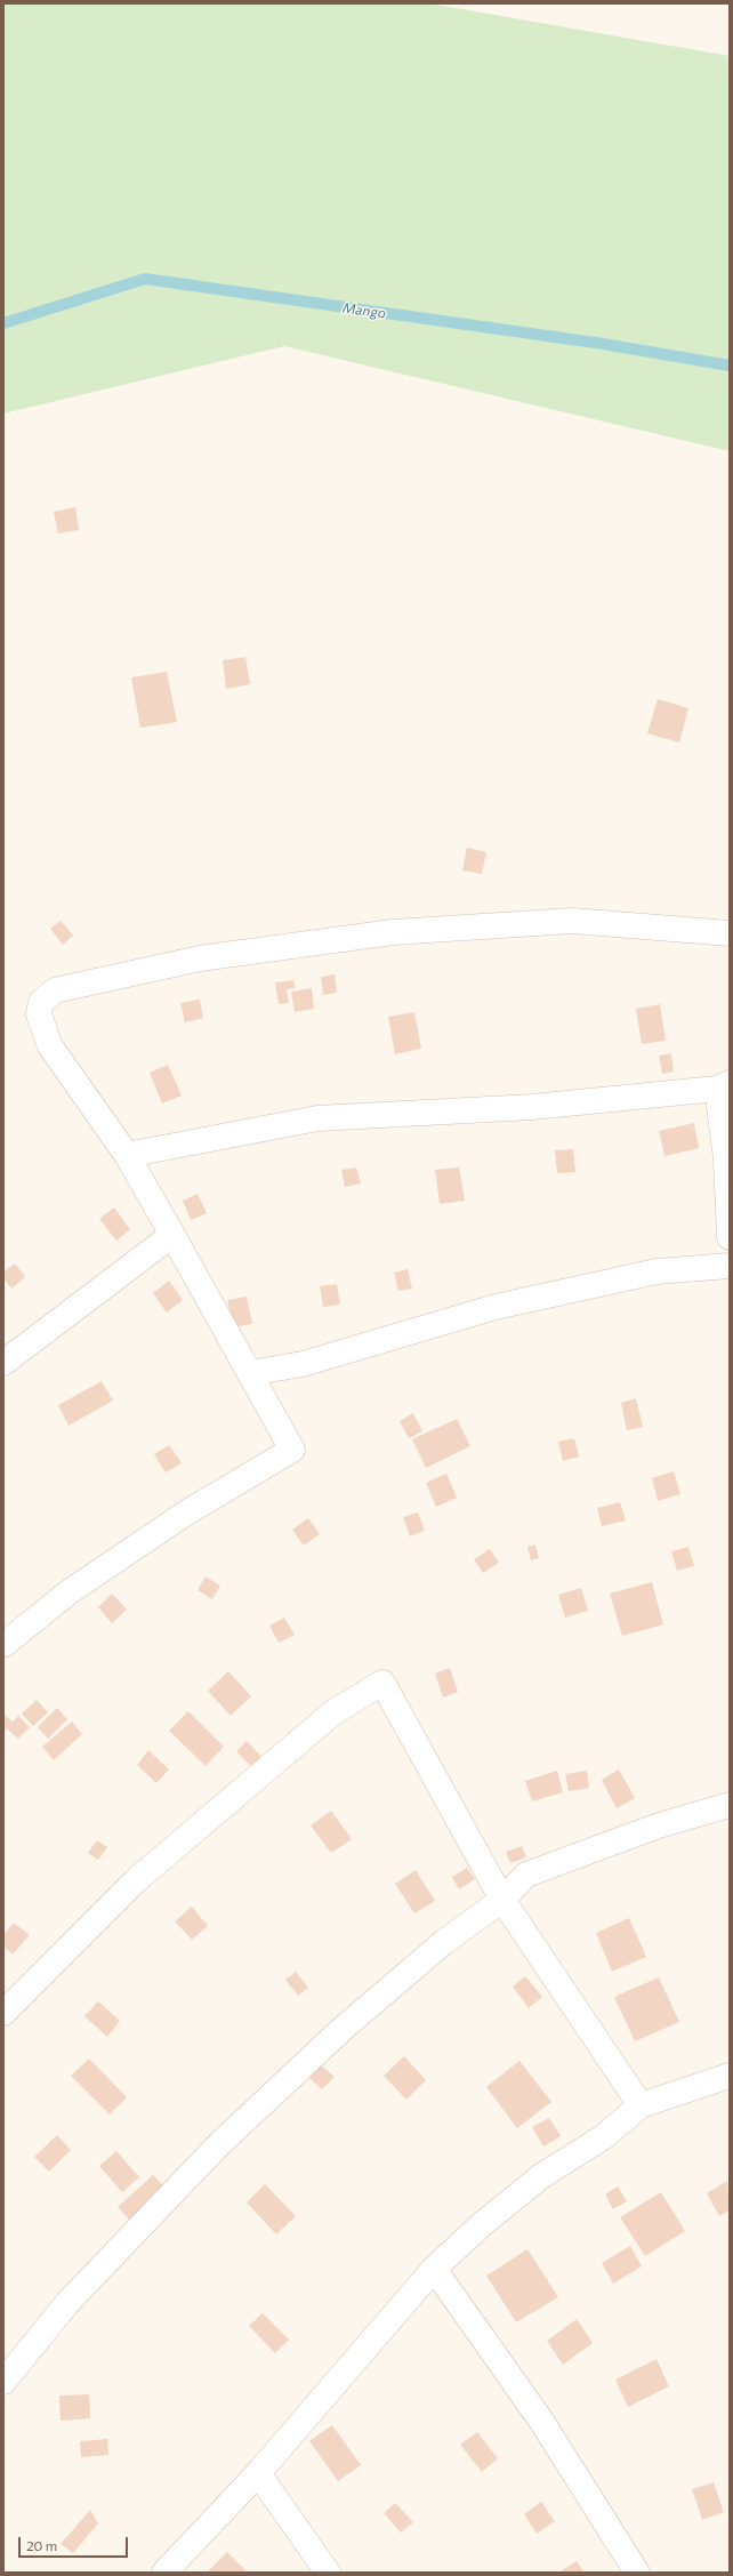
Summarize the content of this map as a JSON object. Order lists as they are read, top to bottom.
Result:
{
  "water": ["Mango"],
  "scale_bar": "20 m"
}
